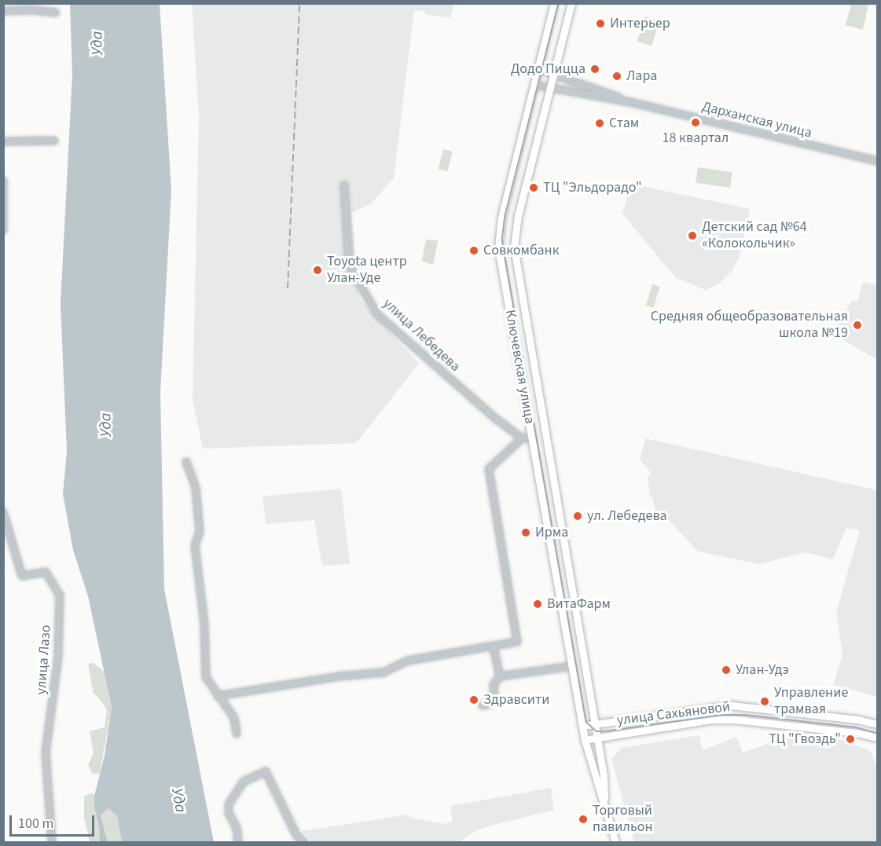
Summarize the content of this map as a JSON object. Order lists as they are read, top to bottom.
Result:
{
  "streets": {
    "main road": ["Ключевская улица", "улица Сахьяновой"],
    "street": ["Дарханская улица", "улица Лебедева", "улица Лазо"]
  },
  "crossings": [
    ["Дарханская улица", "Ключевская улица"],
    ["Ключевская улица", "улица Сахьяновой"]
  ],
  "water": ["Уда"],
  "places": [
    "Интерьер",
    "Додо Пицца",
    "Лара",
    "18 квартал",
    "Стам",
    "ТЦ \"Эльдорадо\"",
    "Детский сад №64 «Колокольчик»",
    "Совкомбанк",
    "Toyota центр Улан-Уде",
    "Средняя общеобразовательная школа №19",
    "ул. Лебедева",
    "Ирма",
    "ВитаФарм",
    "Улан-Удэ",
    "Здравсити",
    "Управление трамвая",
    "ТЦ \"Гвоздь\"",
    "Торговый павильон"
  ],
  "scale_bar": "100 m"
}
